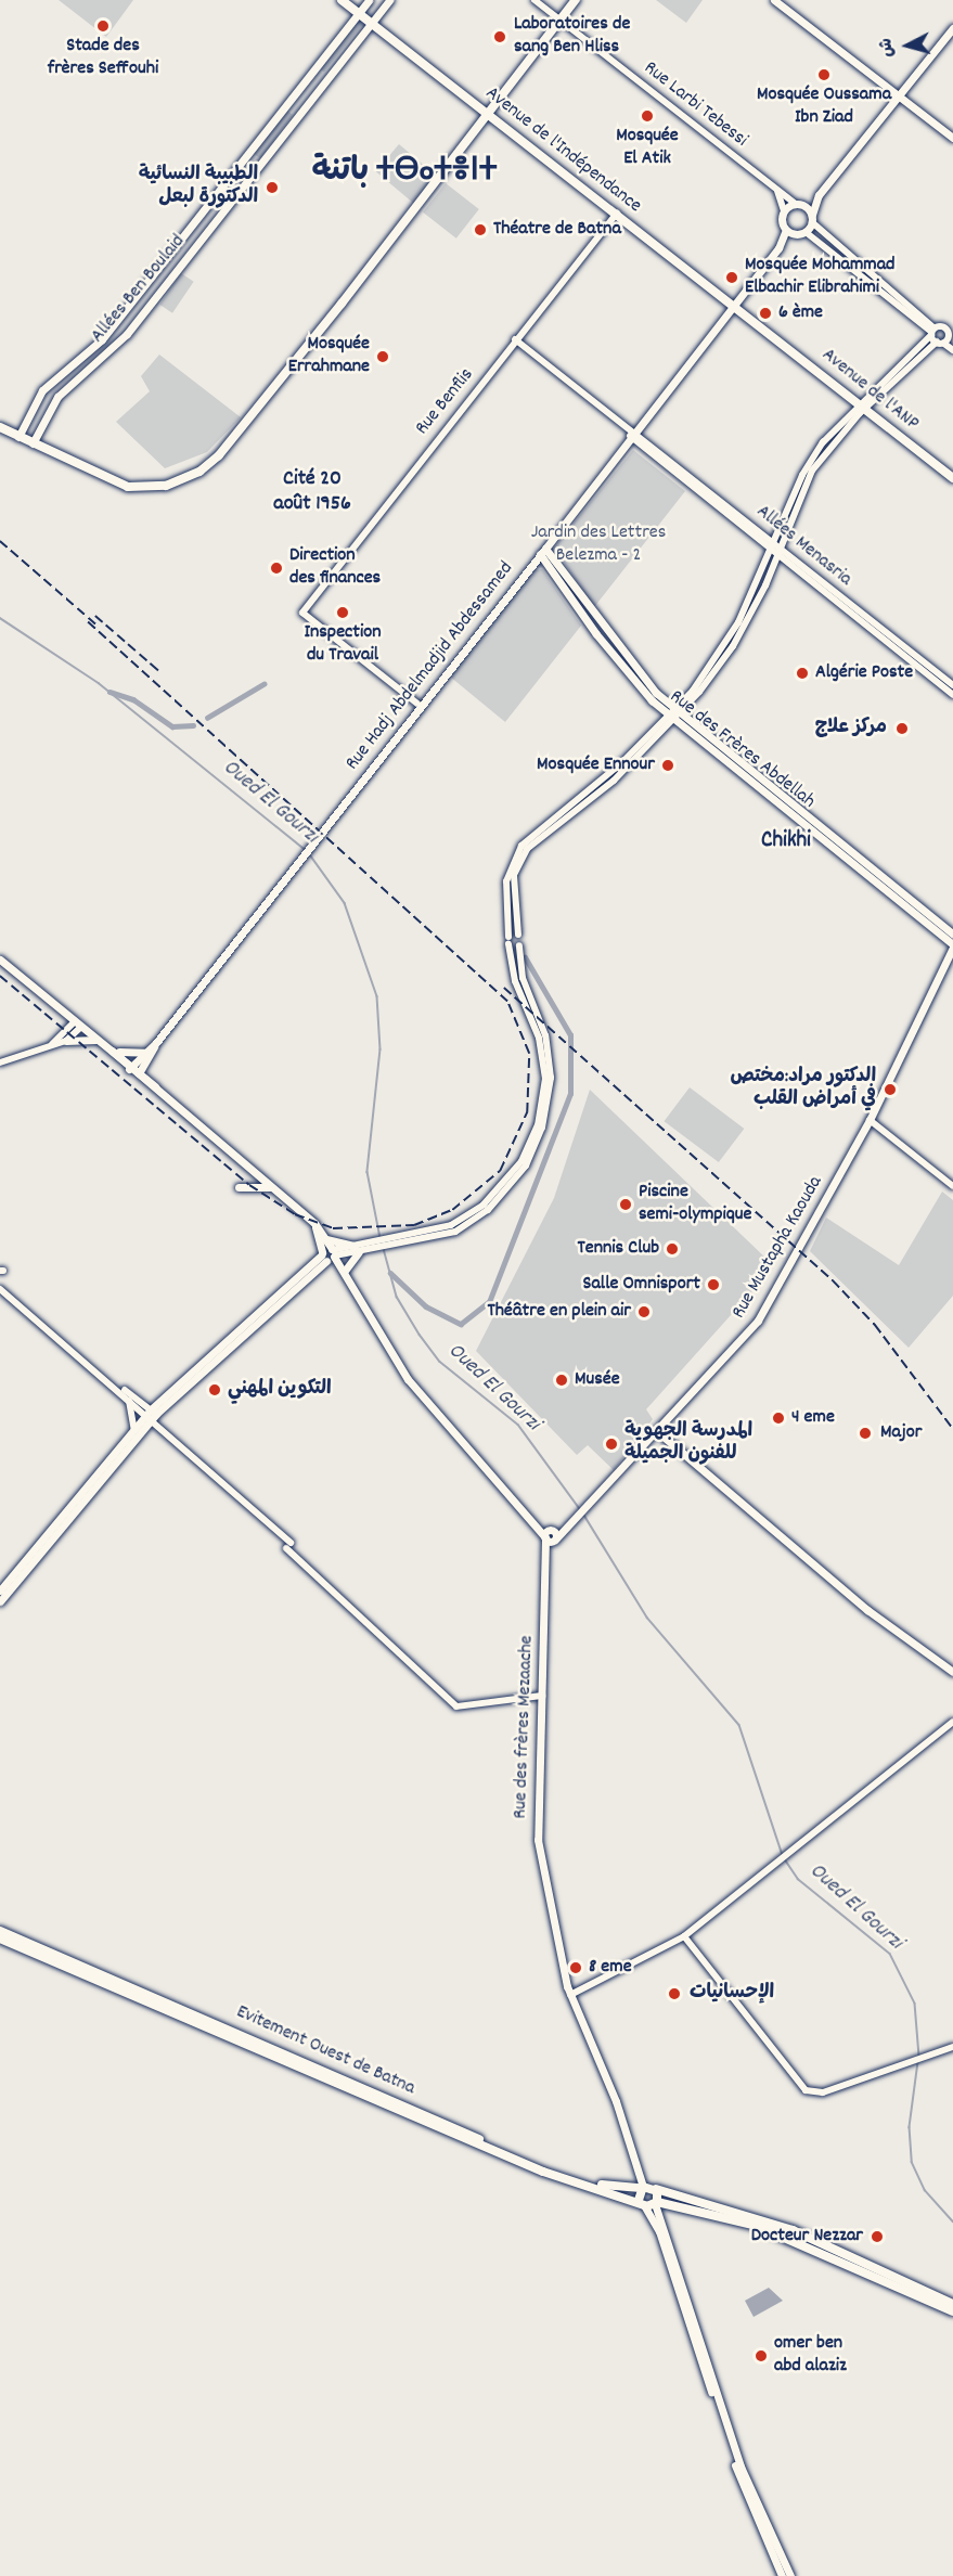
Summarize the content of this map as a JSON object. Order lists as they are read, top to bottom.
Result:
{
  "streets": {
    "highway": ["Evitement Ouest de Batna"],
    "main road": [
      "Avenue de l'Indépendance",
      "Allées Ben Boulaid",
      "Avenue de l'ANP",
      "Rue Hadj Abdelmadjid Abdessamed",
      "Rue des Frères Abdellah",
      "Rue Mustapha Kaouda",
      "Rue des frères Mezaache"
    ],
    "street": ["Rue Larbi Tebessi", "Rue Benflis", "Allées Menasria"]
  },
  "crossings": [
    ["Avenue de l'Indépendance", "Allées Ben Boulaid"],
    ["Avenue de l'Indépendance", "Avenue de l'ANP"],
    ["Avenue de l'Indépendance", "Rue Benflis"],
    ["Avenue de l'Indépendance", "Rue Hadj Abdelmadjid Abdessamed"],
    ["Avenue de l'ANP", "Rue Hadj Abdelmadjid Abdessamed"],
    ["Rue Benflis", "Rue Hadj Abdelmadjid Abdessamed"],
    ["Allées Menasria", "Rue Hadj Abdelmadjid Abdessamed"],
    ["Rue Hadj Abdelmadjid Abdessamed", "Rue des Frères Abdellah"],
    ["Rue des Frères Abdellah", "Rue Mustapha Kaouda"],
    ["Rue Mustapha Kaouda", "Rue des frères Mezaache"],
    ["Rue des frères Mezaache", "Evitement Ouest de Batna"]
  ],
  "districts": ["باتنة ⵜⴱⴰⵜⴻⵏⵜ", "Cité 20 août 1956", "Chikhi"],
  "water": ["Oued El Gourzi"],
  "parks": ["Jardin des Lettres Belezma - 2"],
  "places": [
    "Stade des frères Seffouhi",
    "Laboratoires de sang Ben Hliss",
    "Mosquée Oussama Ibn Ziad",
    "Mosquée El Atik",
    "الطبيبة النسائية الدكتورة لبعل",
    "Théatre de Batna",
    "Mosquée Mohammad Elbachir Elibrahimi",
    "6 ème",
    "Mosquée Errahmane",
    "Direction des finances",
    "Inspection du Travail",
    "Algérie Poste",
    "مركز علاج",
    "Mosquée Ennour",
    "الدكتور مراد:مختص في أمراض القلب",
    "Piscine semi-olympique",
    "Tennis Club",
    "Salle Omnisport",
    "Théâtre en plein air",
    "Musée",
    "التكوين المهني",
    "4 eme",
    "Major",
    "المدرسة الجهوية للفنون الجميلة",
    "8 eme",
    "الإحسانيات",
    "Docteur Nezzar",
    "omer ben abd alaziz"
  ],
  "north": "left"
}
